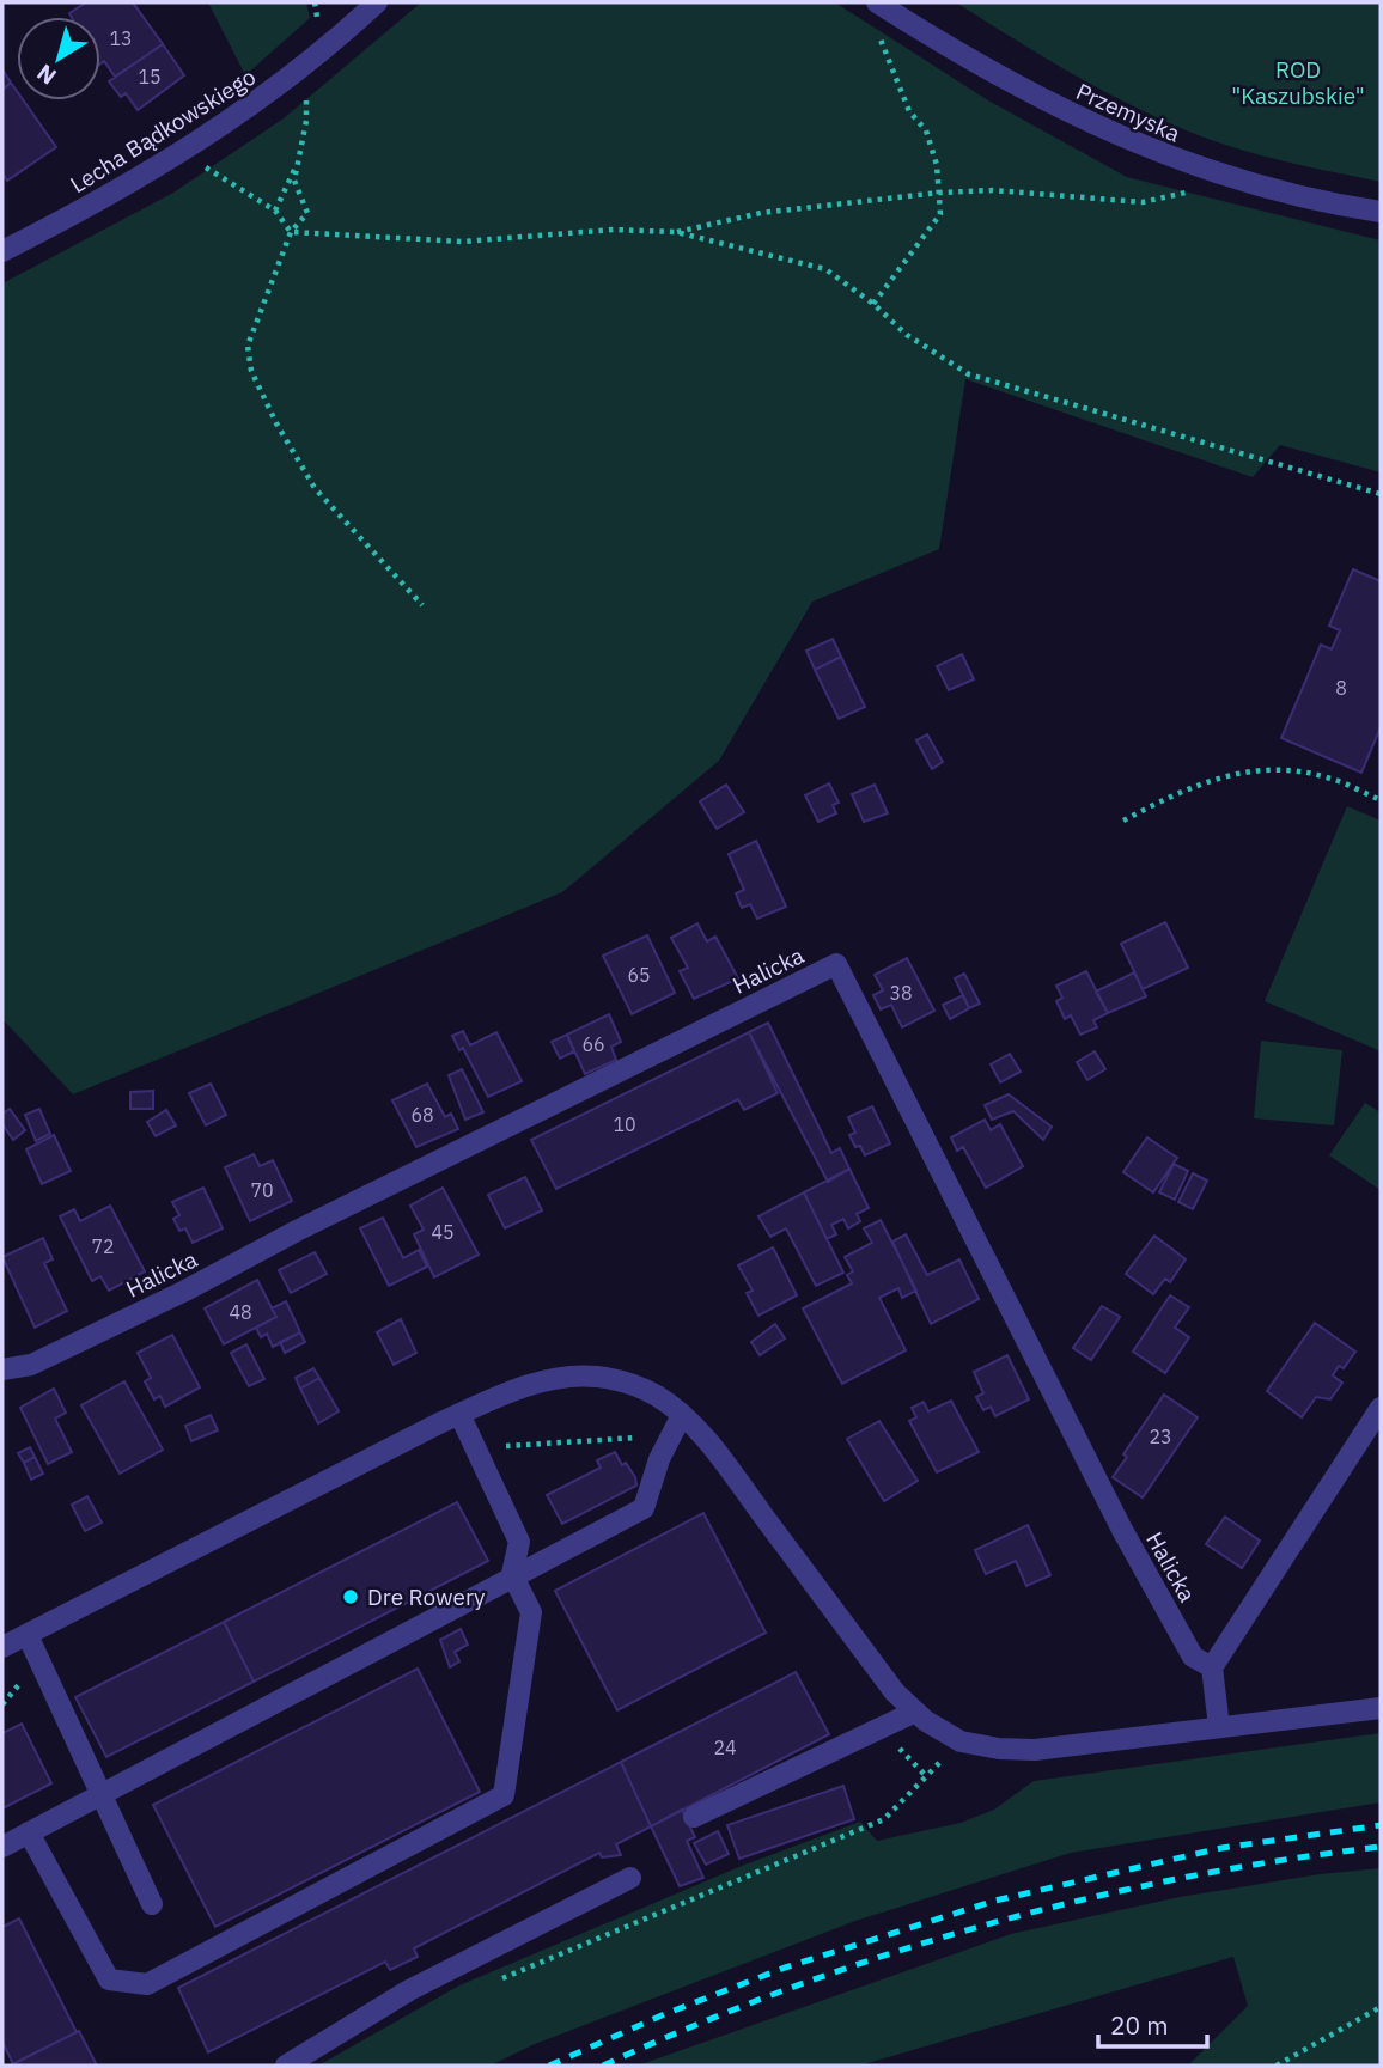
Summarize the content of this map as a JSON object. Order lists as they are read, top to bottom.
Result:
{
  "streets": {
    "street": ["Przemyska", "Lecha Bądkowskiego", "Halicka"]
  },
  "parks": ["ROD \"Kaszubskie\""],
  "places": ["Dre Rowery"],
  "house_numbers": [
    "13",
    "15",
    "8",
    "65",
    "38",
    "66",
    "68",
    "10",
    "70",
    "45",
    "72",
    "48",
    "23",
    "24"
  ],
  "scale_bar": "20 m",
  "north": "bottom left"
}
